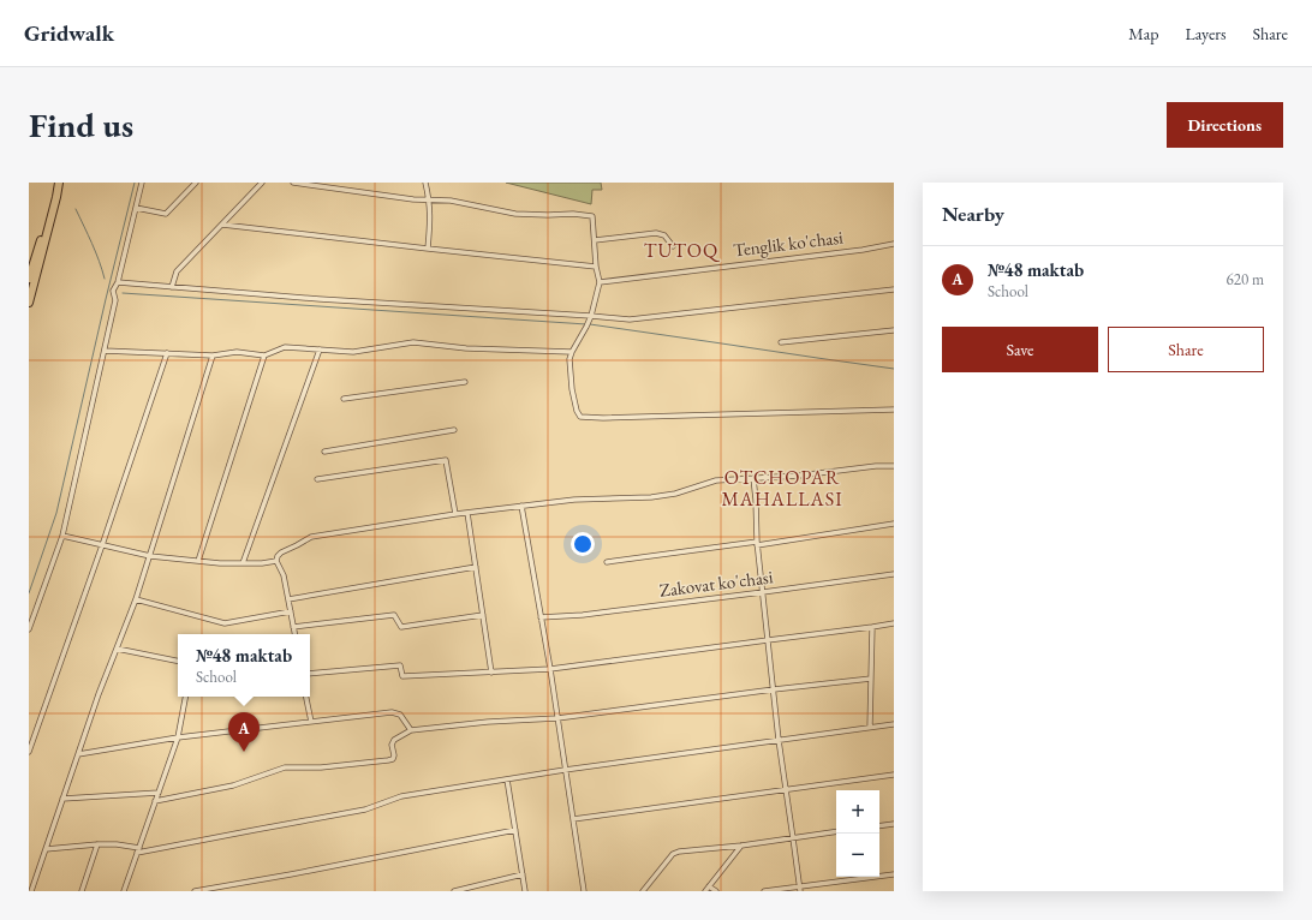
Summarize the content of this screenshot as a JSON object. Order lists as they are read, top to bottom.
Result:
{
  "streets": {
    "street": ["Tenglik ko'chasi", "Zakovat ko'chasi"]
  },
  "districts": ["TUTOQ", "OTCHOPAR MAHALLASI"],
  "page": {
    "header": "Gridwalk",
    "nav": ["Map", "Layers", "Share"],
    "buttons": [
      "Directions",
      ["Save", "Share"]
    ],
    "title": "Find us",
    "heading": "Nearby",
    "list": [
      {
        "mark": "A",
        "name": "№48 maktab",
        "note": "School",
        "value": "620 m"
      }
    ],
    "popup": ["№48 maktab", "School"],
    "pins": "A",
    "map_buttons": ["+", "−"]
  }
}
